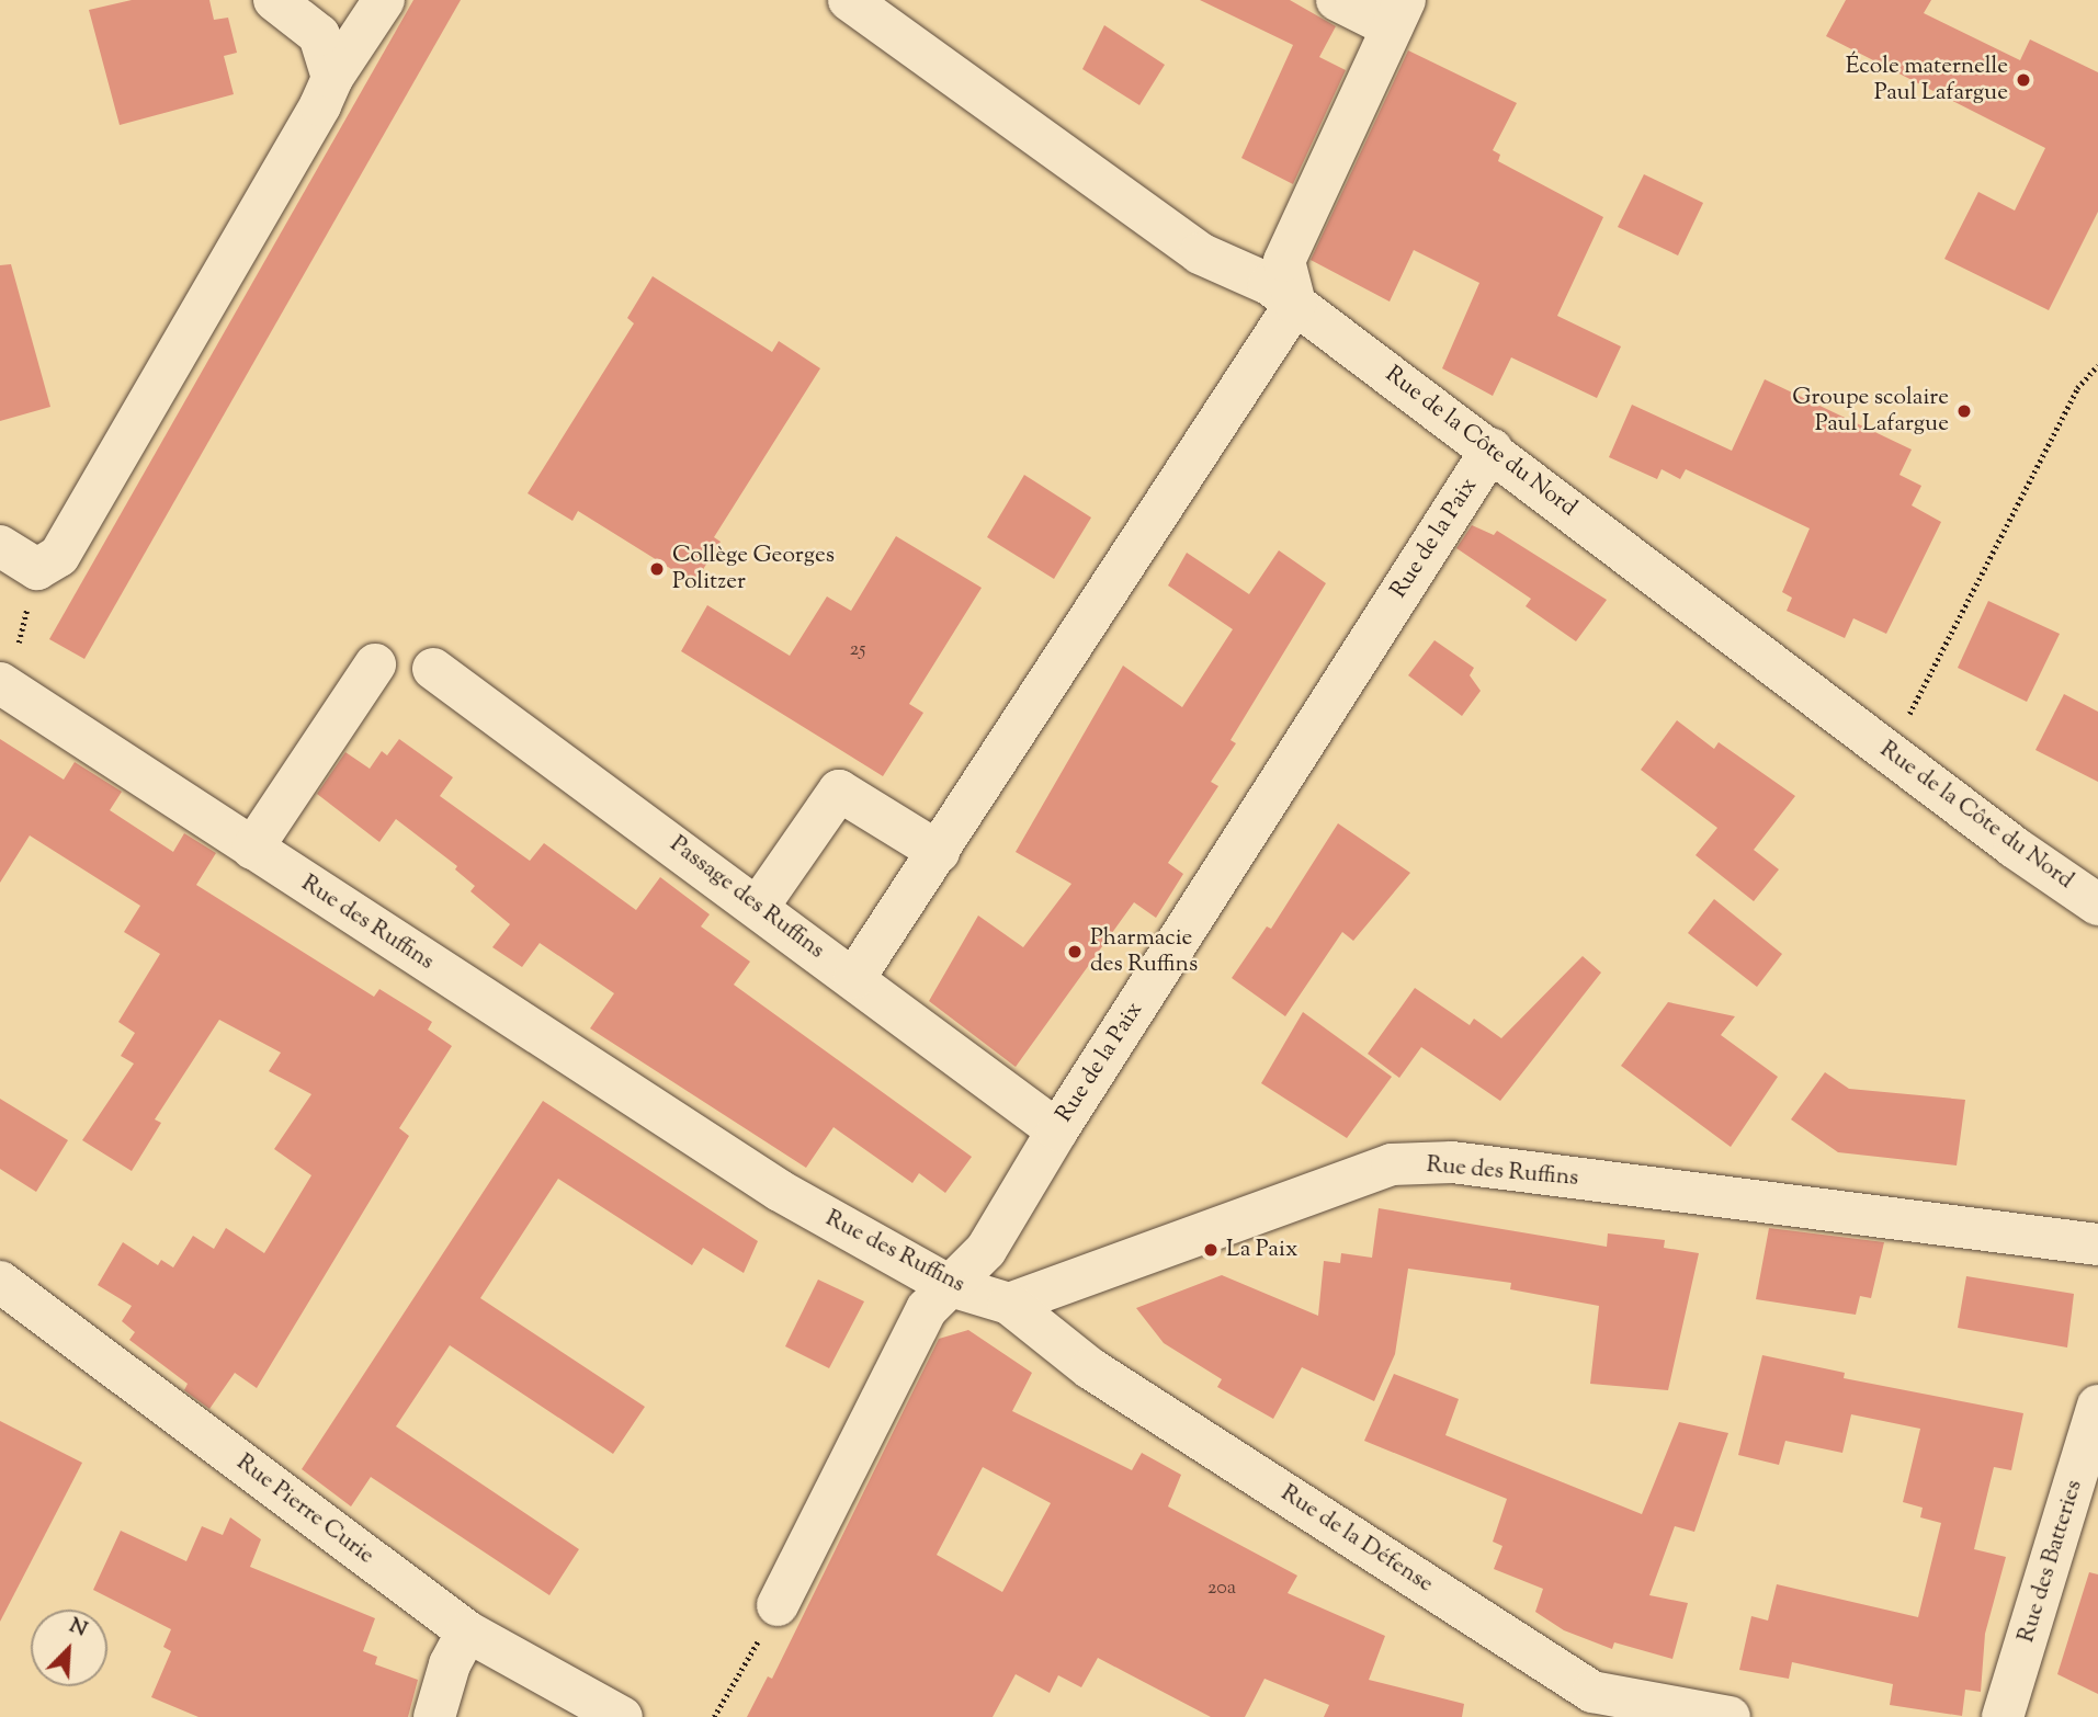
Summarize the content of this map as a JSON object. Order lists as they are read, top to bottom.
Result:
{
  "streets": {
    "street": [
      "Rue de la Côte du Nord",
      "Rue de la Paix",
      "Passage des Ruffins",
      "Rue des Ruffins",
      "Rue Pierre Curie",
      "Rue de la Défense",
      "Rue des Batteries"
    ]
  },
  "crossings": [
    ["Rue de la Côte du Nord", "Rue de la Paix"],
    ["Rue de la Paix", "Passage des Ruffins"],
    ["Rue de la Paix", "Rue des Ruffins"],
    ["Rue des Ruffins", "Rue de la Défense"]
  ],
  "places": [
    "École maternelle Paul Lafargue",
    "Groupe scolaire Paul Lafargue",
    "Collège Georges Politzer",
    "Pharmacie des Ruffins",
    "La Paix"
  ],
  "house_numbers": ["25", "20a"],
  "north": "top right"
}
